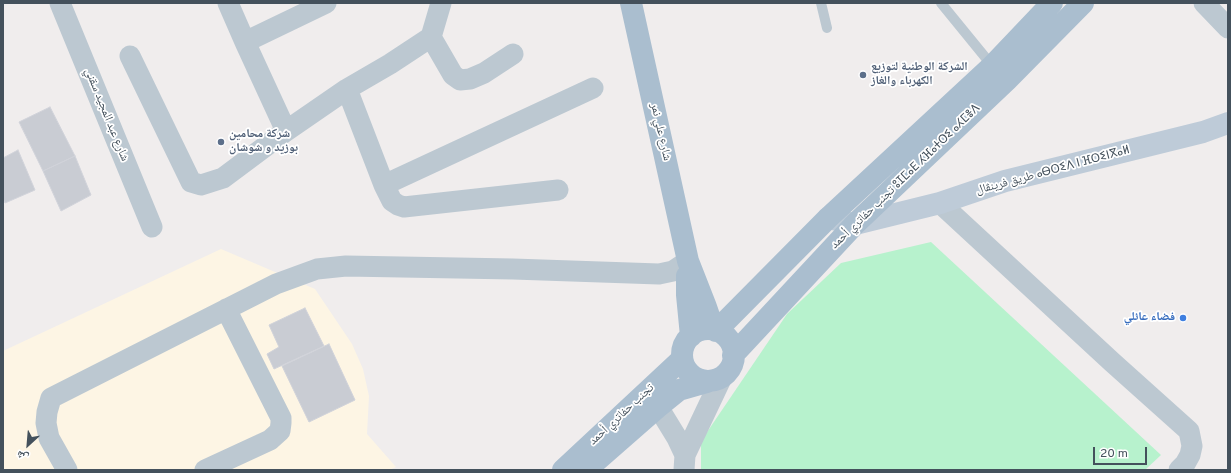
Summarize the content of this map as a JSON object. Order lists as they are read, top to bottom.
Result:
{
  "streets": {
    "main road": [
      "شارع علي نمر",
      "طريق فرينڨال ⴰⴱⵔⵉⴷ ⵏ ⴼⵔⵉⵏⴳⴰⵍ",
      "تجنب حفاتري أحمد ⵓⵊⵎⴰⴹ ⵃⴼⴰⵜⵔⵉ ⴰⵃⵎⴻⴷ",
      "تجنب حفاتري أحمد"
    ],
    "street": ["شارع عبد المجيد سقني"]
  },
  "crossings": [
    ["شارع علي نمر", "تجنب حفاتري أحمد ⵓⵊⵎⴰⴹ ⵃⴼⴰⵜⵔⵉ ⴰⵃⵎⴻⴷ"],
    ["شارع علي نمر", "تجنب حفاتري أحمد"],
    ["طريق فرينڨال ⴰⴱⵔⵉⴷ ⵏ ⴼⵔⵉⵏⴳⴰⵍ", "تجنب حفاتري أحمد ⵓⵊⵎⴰⴹ ⵃⴼⴰⵜⵔⵉ ⴰⵃⵎⴻⴷ"],
    ["تجنب حفاتري أحمد ⵓⵊⵎⴰⴹ ⵃⴼⴰⵜⵔⵉ ⴰⵃⵎⴻⴷ", "تجنب حفاتري أحمد"]
  ],
  "places": ["الشركة الوطنية لتوزيع الكهرباء والغاز", "شركة محامين بوزيد و شوشان", "فضاء عائلي"],
  "scale_bar": "20 m",
  "north": "bottom left"
}
